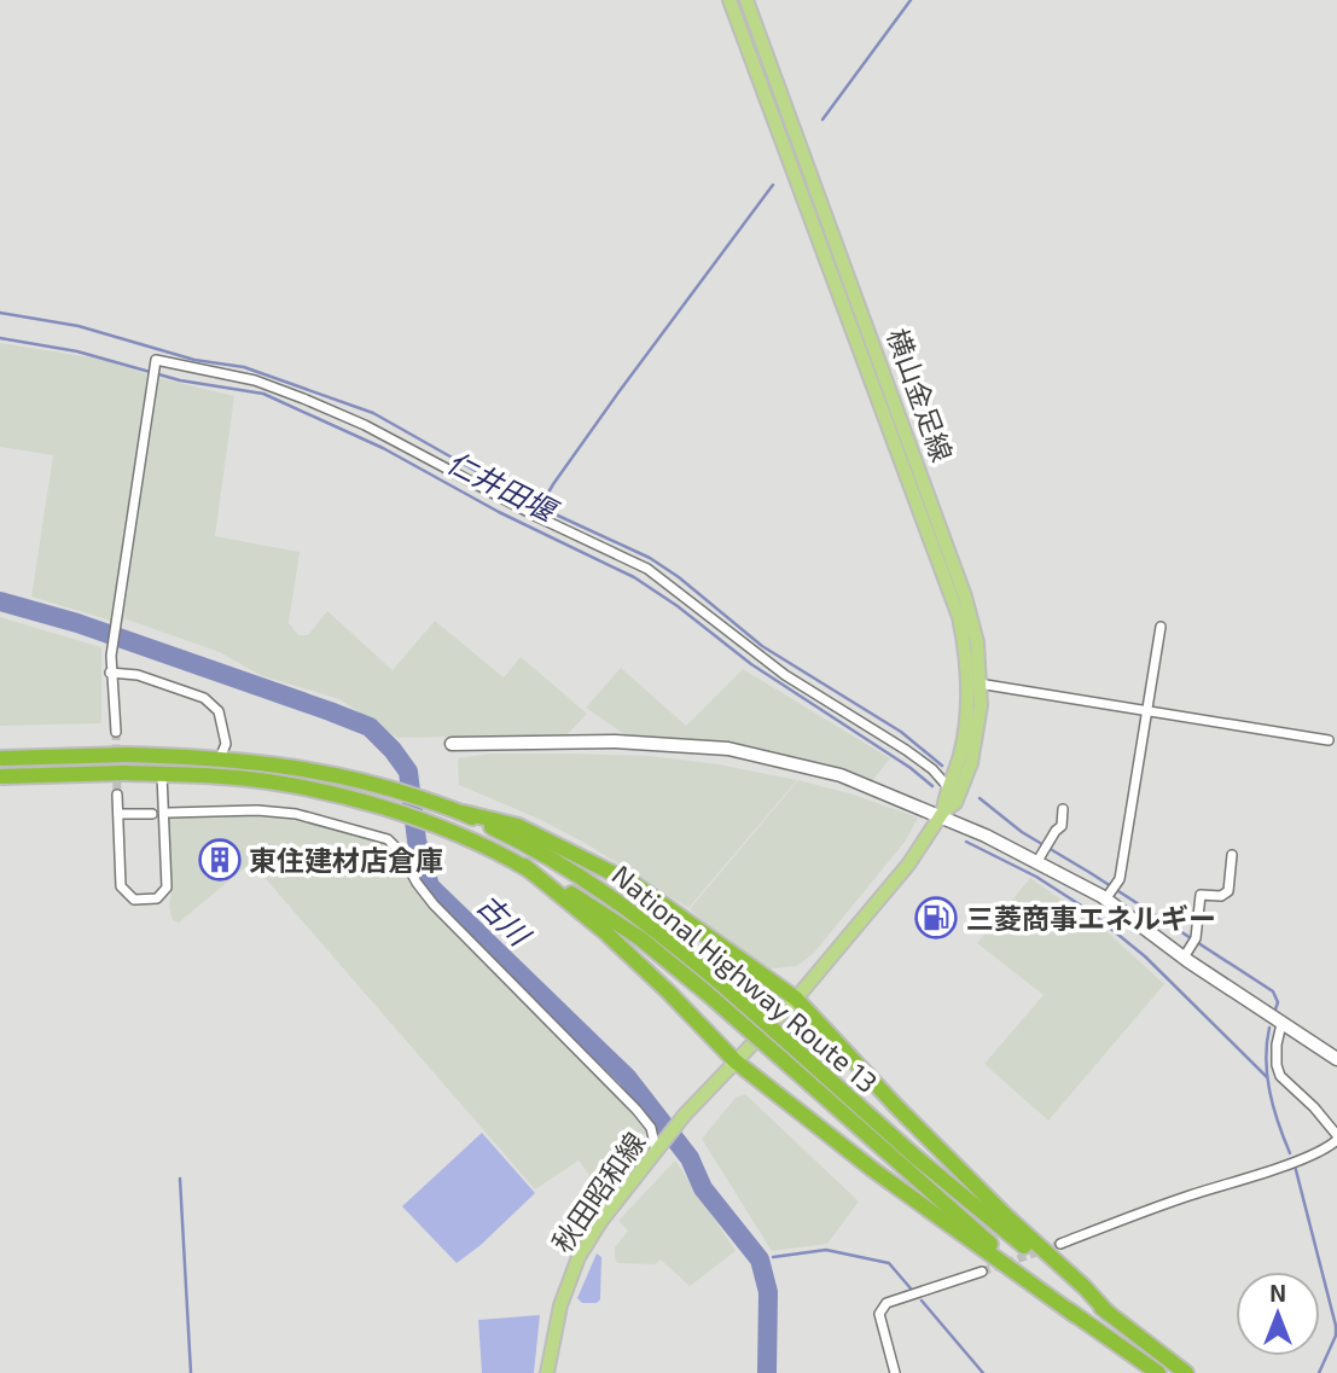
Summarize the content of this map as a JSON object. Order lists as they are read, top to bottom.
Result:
{
  "streets": {
    "highway": ["National Highway Route 13"],
    "main road": ["横山金足線", "秋田昭和線"]
  },
  "crossings": [
    ["横山金足線", "秋田昭和線"]
  ],
  "water": ["仁井田堰", "古川"],
  "places": {
    "building": ["東住建材店倉庫"],
    "fuel station": ["三菱商事エネルギー"]
  },
  "north": "top"
}
